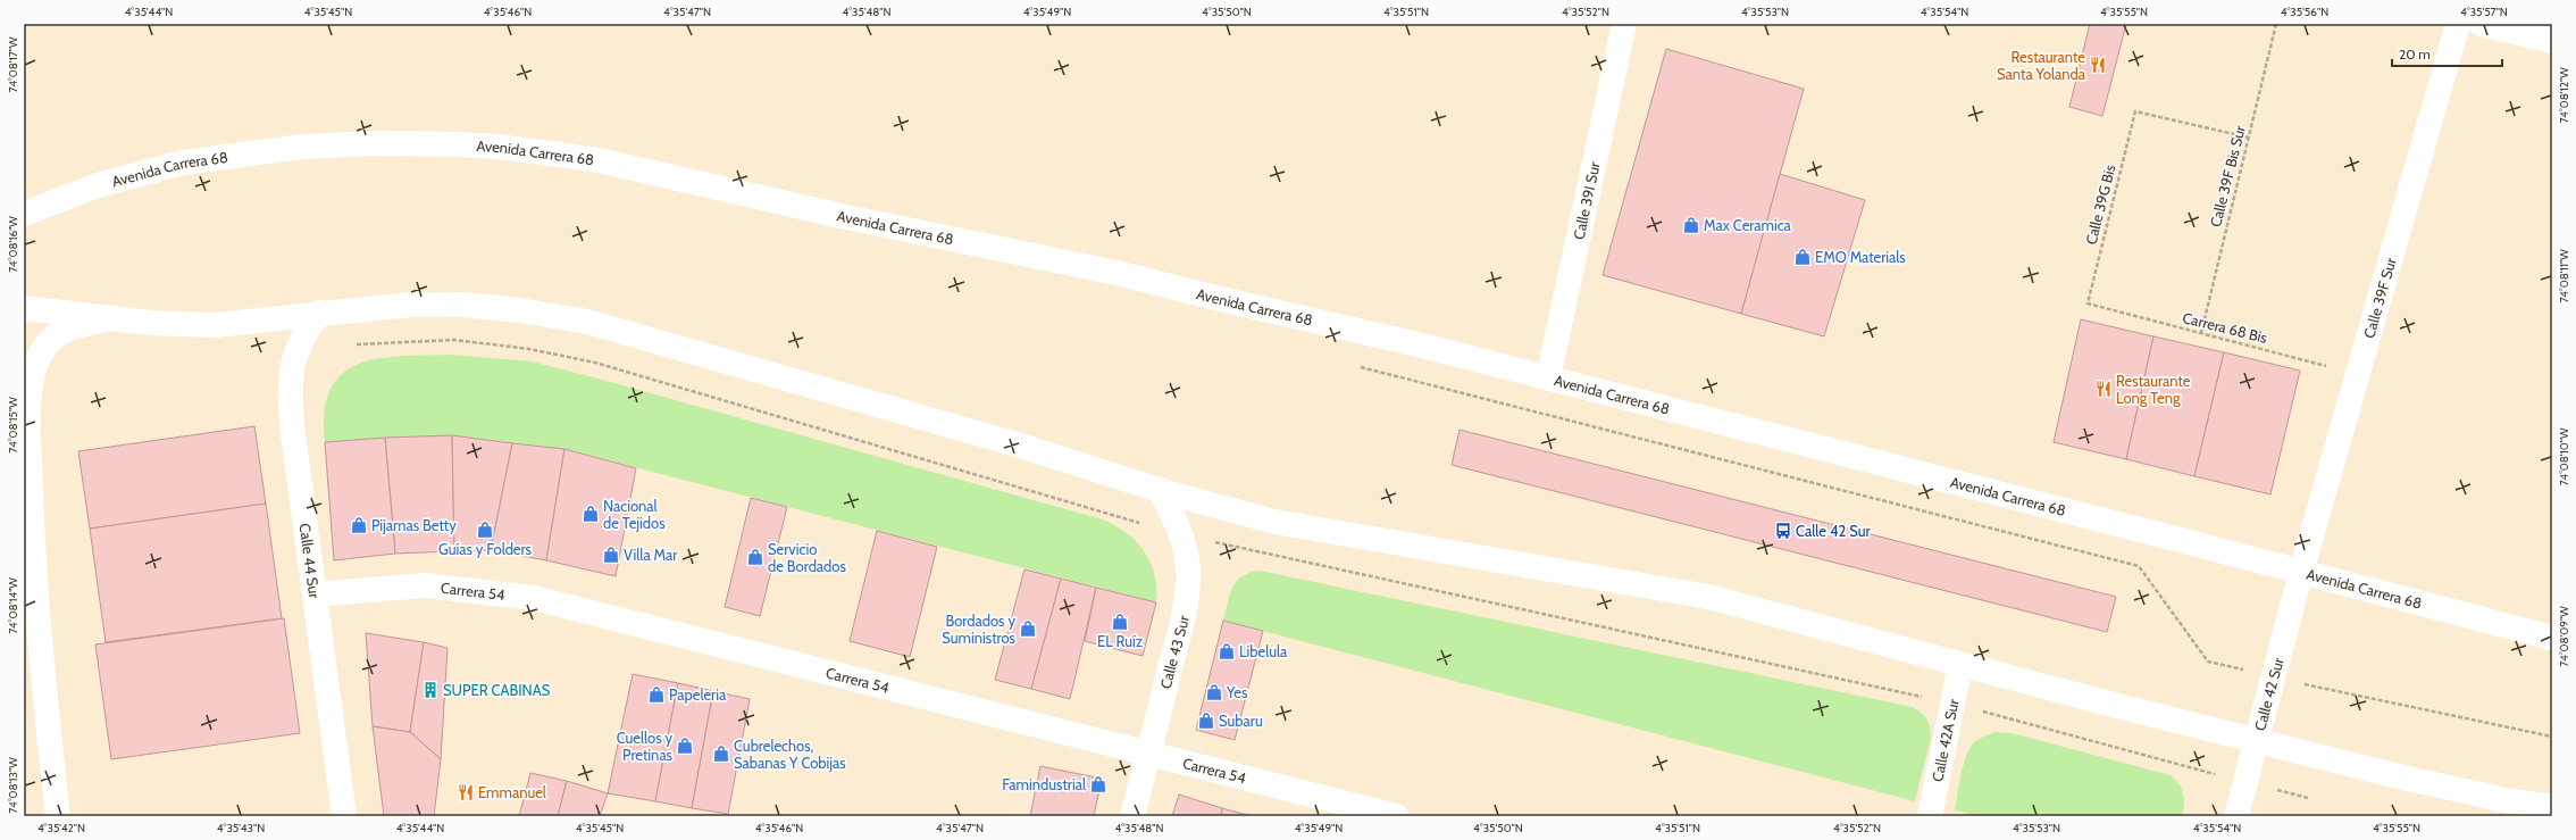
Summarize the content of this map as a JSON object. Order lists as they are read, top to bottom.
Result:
{
  "streets": {
    "main road": [
      "Avenida Carrera 68",
      "Calle 39I Sur",
      "Calle 39F Sur",
      "Calle 44 Sur",
      "Carrera 54",
      "Calle 43 Sur",
      "Calle 42 Sur",
      "Calle 42A Sur"
    ],
    "path": ["Calle 39F Bis Sur", "Calle 39G Bis", "Carrera 68 Bis"]
  },
  "crossings": [
    ["Avenida Carrera 68", "Calle 39I Sur"],
    ["Avenida Carrera 68", "Calle 39F Sur"],
    ["Avenida Carrera 68", "Calle 42 Sur"],
    ["Calle 39F Bis Sur", "Calle 39G Bis"],
    ["Calle 39F Bis Sur", "Carrera 68 Bis"],
    ["Calle 39G Bis", "Carrera 68 Bis"],
    ["Calle 39F Sur", "Carrera 68 Bis"],
    ["Calle 39F Sur", "Calle 42 Sur"],
    ["Calle 44 Sur", "Carrera 54"],
    ["Carrera 54", "Calle 43 Sur"]
  ],
  "places": {
    "restaurant": ["Restaurante Santa Yolanda", "Restaurante Long Teng", "Emmanuel"],
    "shop": [
      "Max Ceramica",
      "EMO Materials",
      "Nacional de Tejidos",
      "Pijamas Betty",
      "Guías y Folders",
      "Villa Mar",
      "Servicio de Bordados",
      "EL Ruíz",
      "Bordados y Suministros",
      "Libelula",
      "Yes",
      "Papeleria",
      "Subaru",
      "Cuellos y Pretinas",
      "Cubrelechos, Sabanas Y Cobijas",
      "Famindustrial"
    ],
    "bus stop": ["Calle 42 Sur"],
    "building": ["SUPER CABINAS"]
  },
  "scale_bar": "20 m",
  "coordinates": [
    "4°35'44\"N",
    "4°35'45\"N",
    "4°35'46\"N",
    "4°35'47\"N",
    "4°35'48\"N",
    "4°35'49\"N",
    "4°35'50\"N",
    "4°35'51\"N",
    "4°35'52\"N",
    "4°35'53\"N",
    "4°35'54\"N",
    "4°35'55\"N",
    "4°35'56\"N",
    "4°35'57\"N",
    "74°08'17\"W",
    "74°08'12\"W",
    "74°08'16\"W",
    "74°08'11\"W",
    "74°08'15\"W",
    "74°08'10\"W",
    "74°08'14\"W",
    "74°08'09\"W",
    "74°08'13\"W",
    "4°35'42\"N",
    "4°35'43\"N"
  ]
}
